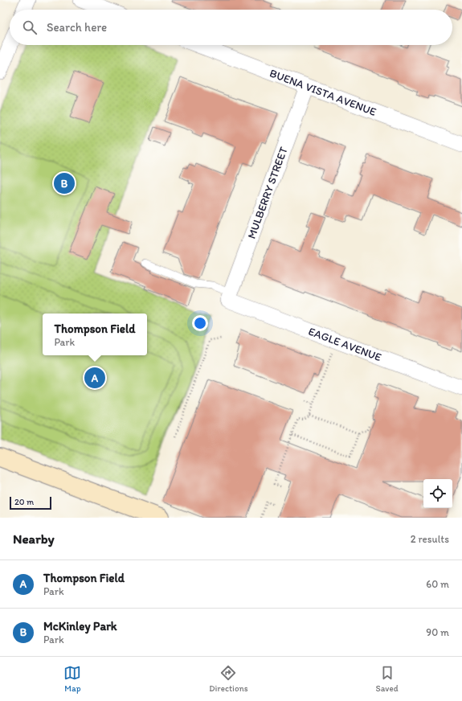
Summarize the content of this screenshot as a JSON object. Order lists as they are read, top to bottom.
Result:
{
  "streets": {
    "street": ["BUENA VISTA AVENUE", "MULBERRY STREET", "EAGLE AVENUE"]
  },
  "crossings": [
    ["BUENA VISTA AVENUE", "MULBERRY STREET"],
    ["MULBERRY STREET", "EAGLE AVENUE"]
  ],
  "scale_bar": "20 m",
  "page": {
    "search": "Search here",
    "pins": ["B", "A"],
    "popup": ["Thompson Field", "Park"],
    "scale": "20 m",
    "heading": ["Nearby", "2 results"],
    "list": [
      {
        "mark": "A",
        "name": "Thompson Field",
        "note": "Park",
        "value": "60 m"
      },
      {
        "mark": "B",
        "name": "McKinley Park",
        "note": "Park",
        "value": "90 m"
      }
    ],
    "nav": ["Map", "Directions", "Saved"]
  }
}
